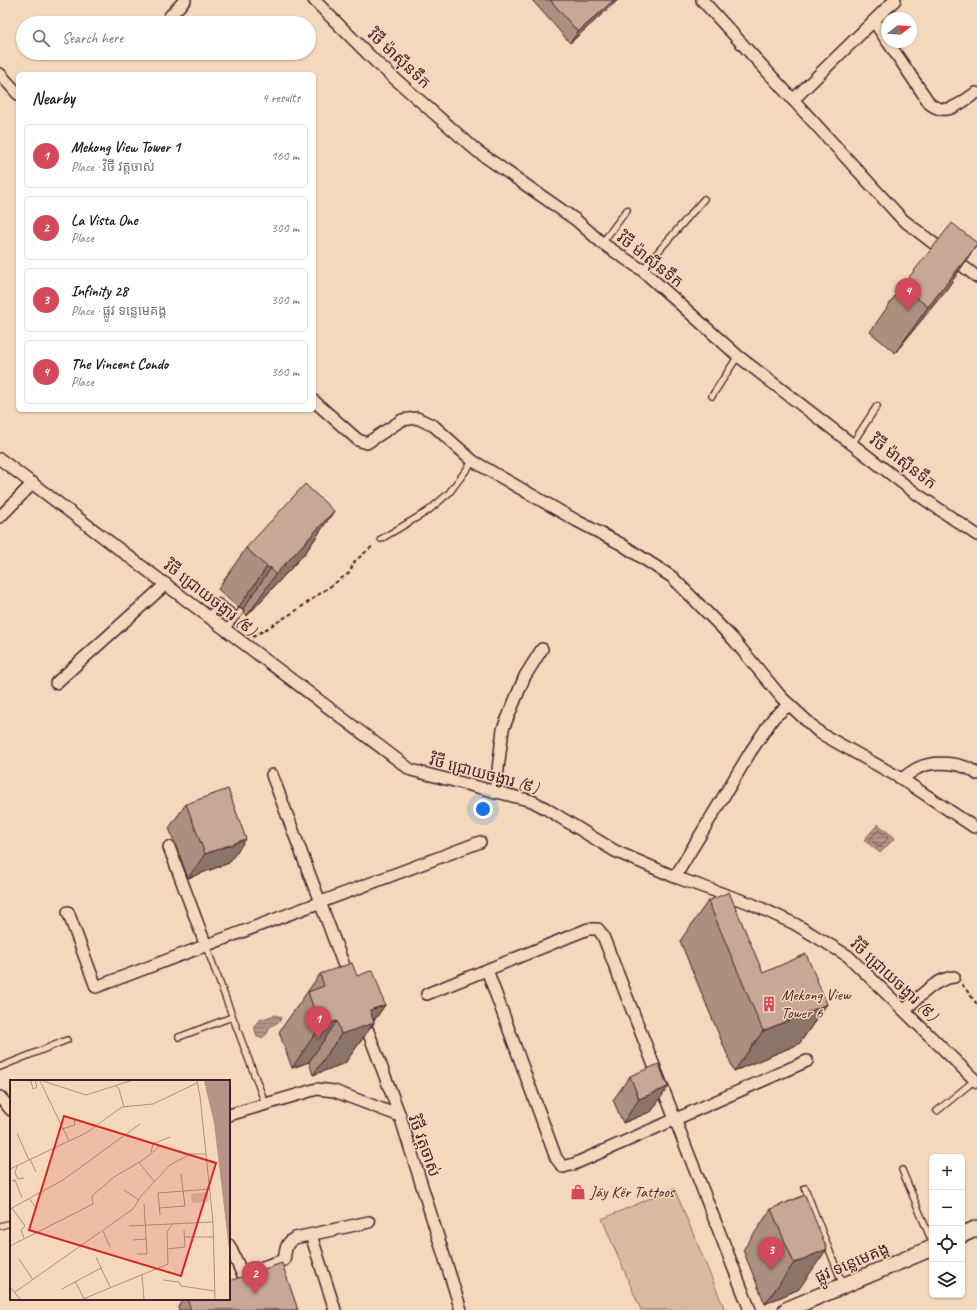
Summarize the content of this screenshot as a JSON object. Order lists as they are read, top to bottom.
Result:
{
  "streets": {
    "street": [
      "វិថី ម៉ាស៊ីនទឹក",
      "វិថី ជ្រោយចង្វារ (៩)",
      "វិថី វត្តចាស់",
      "ផ្លូវ ទន្លេមេគង្គ"
    ]
  },
  "places": {
    "building": ["Mekong View Tower 6"],
    "shop": ["Jäy Kër Tattoos"]
  },
  "north": "right",
  "page": {
    "search": "Search here",
    "heading": ["Nearby", "4 results"],
    "list": [
      {
        "mark": "1",
        "name": "Mekong View Tower 1",
        "note": "Place · វិថី វត្តចាស់",
        "value": "160 m"
      },
      {
        "mark": "2",
        "name": "La Vista One",
        "note": "Place",
        "value": "300 m"
      },
      {
        "mark": "3",
        "name": "Infinity 28",
        "note": "Place · ផ្លូវ ទន្លេមេគង្គ",
        "value": "300 m"
      },
      {
        "mark": "4",
        "name": "The Vincent Condo",
        "note": "Place",
        "value": "360 m"
      }
    ],
    "pins": [
      "4",
      "1",
      "3",
      "2"
    ],
    "map_buttons": ["+", "−"]
  }
}
